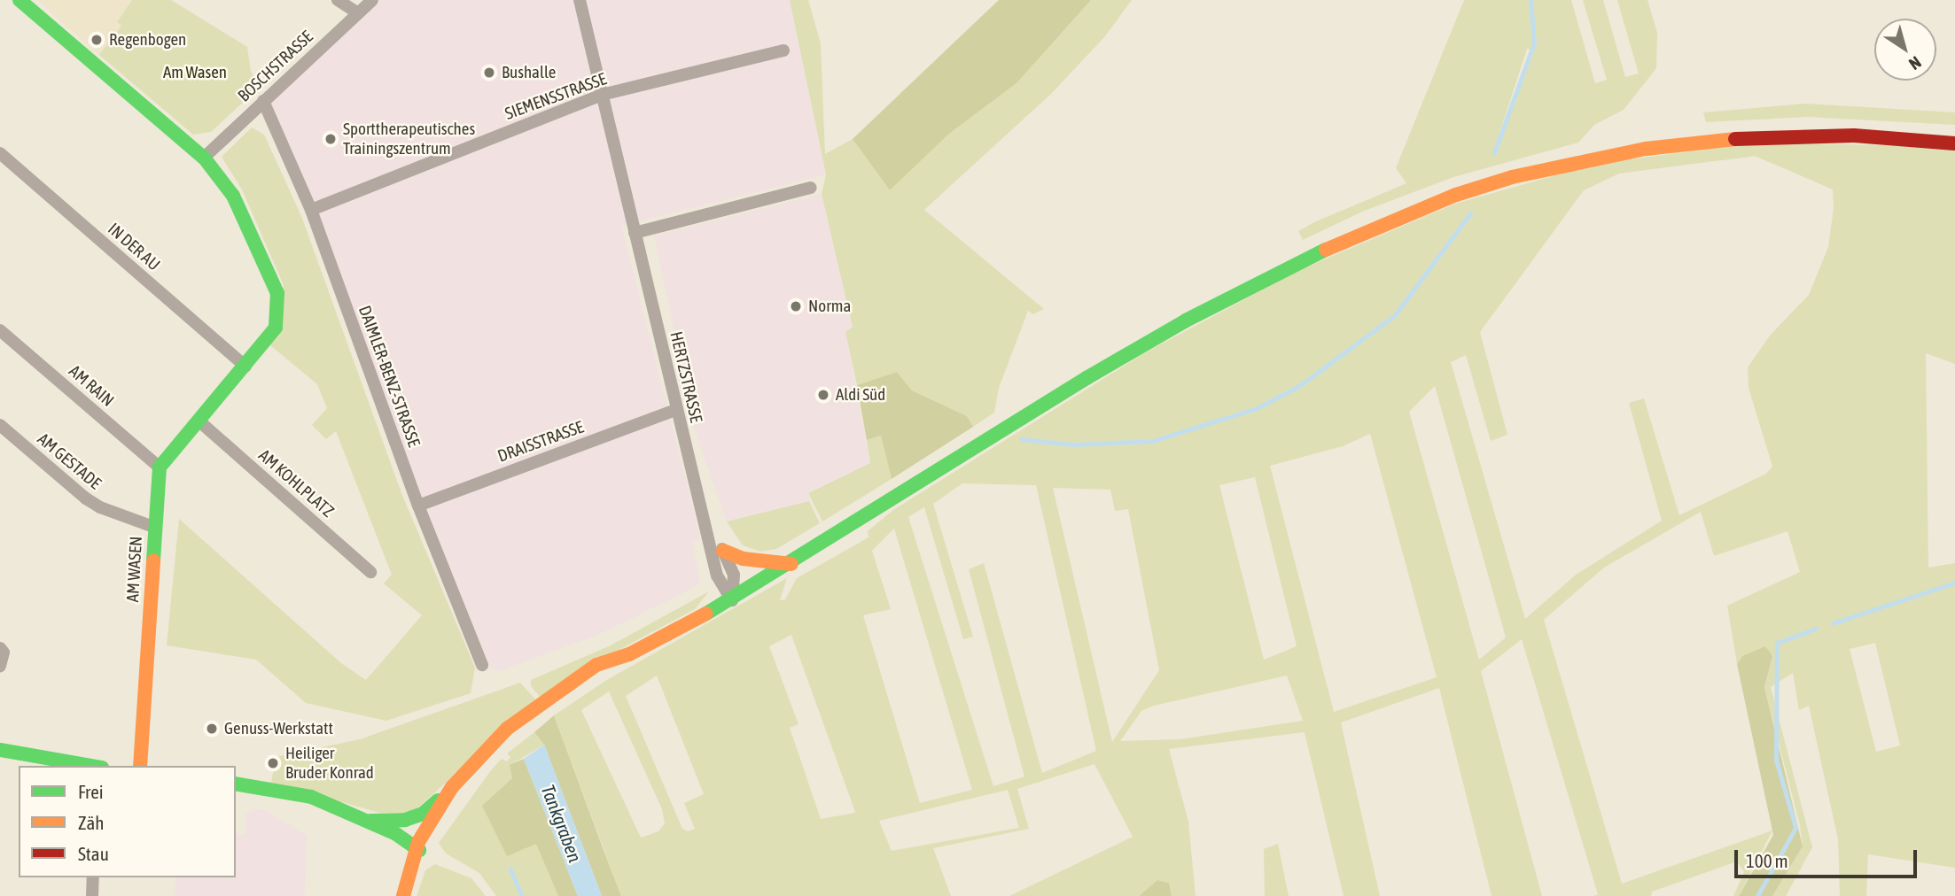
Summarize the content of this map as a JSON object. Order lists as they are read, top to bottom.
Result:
{
  "streets": {
    "main road": ["AM WASEN"],
    "street": [
      "BOSCHSTRASSE",
      "SIEMENSSTRASSE",
      "IN DER AU",
      "DAIMLER-BENZ-STRASSE",
      "HERTZSTRASSE",
      "AM RAIN",
      "DRAISSTRASSE",
      "AM GESTADE",
      "AM KOHLPLATZ"
    ]
  },
  "crossings": [
    ["BOSCHSTRASSE", "DAIMLER-BENZ-STRASSE"],
    ["SIEMENSSTRASSE", "DAIMLER-BENZ-STRASSE"],
    ["SIEMENSSTRASSE", "HERTZSTRASSE"],
    ["DAIMLER-BENZ-STRASSE", "DRAISSTRASSE"],
    ["HERTZSTRASSE", "DRAISSTRASSE"],
    ["AM RAIN", "AM WASEN"],
    ["AM GESTADE", "AM WASEN"]
  ],
  "water": ["Tankgraben"],
  "parks": ["Am Wasen"],
  "places": [
    "Regenbogen",
    "Bushalle",
    "Sporttherapeutisches Trainingszentrum",
    "Norma",
    "Aldi Süd",
    "Genuss-Werkstatt",
    "Heiliger Bruder Konrad"
  ],
  "legend": ["Frei", "Zäh", "Stau"],
  "scale_bar": "100 m",
  "north": "bottom right"
}
